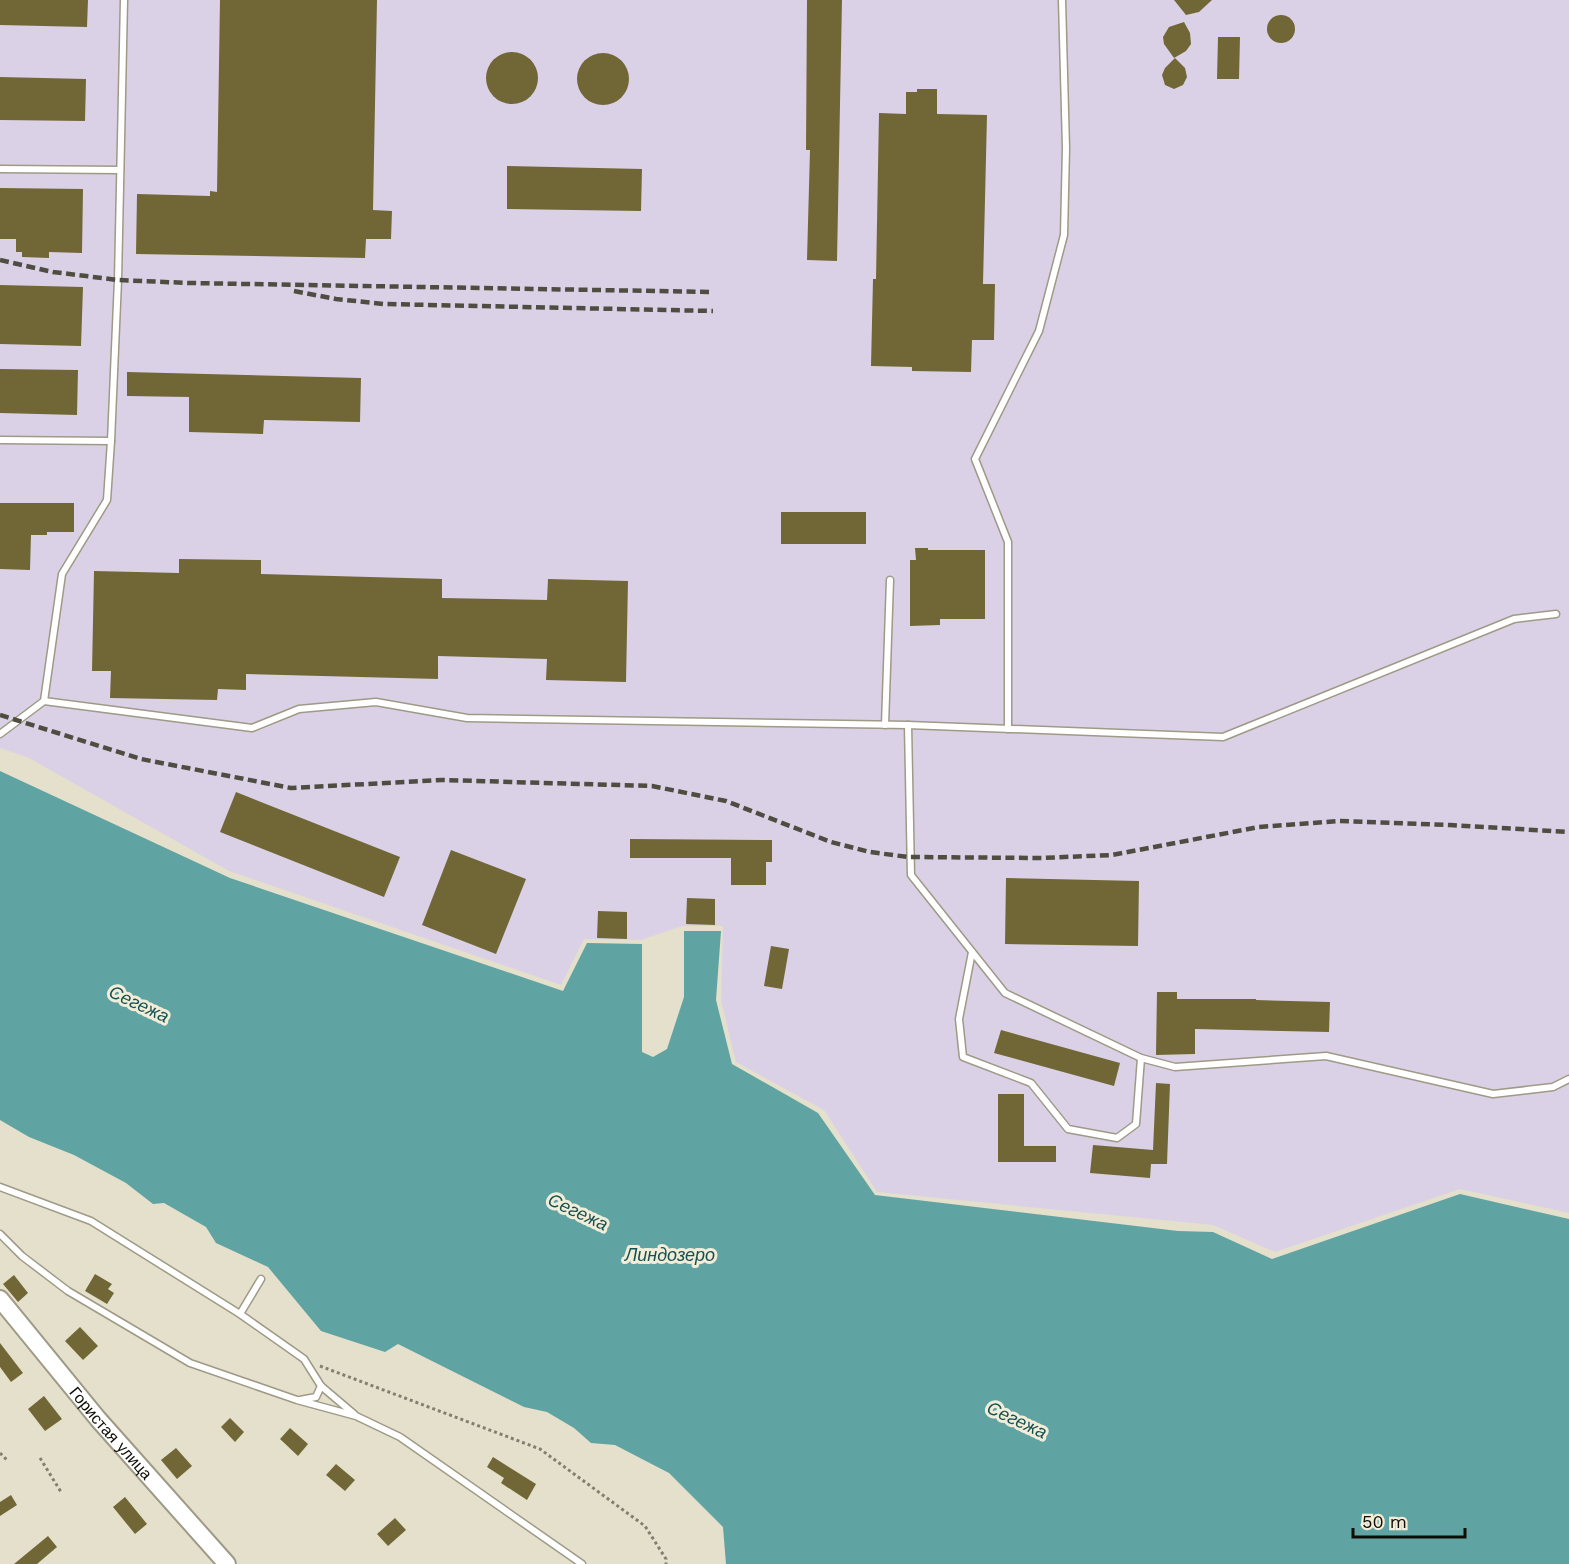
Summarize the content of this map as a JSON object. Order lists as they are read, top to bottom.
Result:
{
  "streets": {
    "street": ["Гористая улица"]
  },
  "water": ["Сегежа", "Линдозеро"],
  "scale_bar": "50 m"
}
